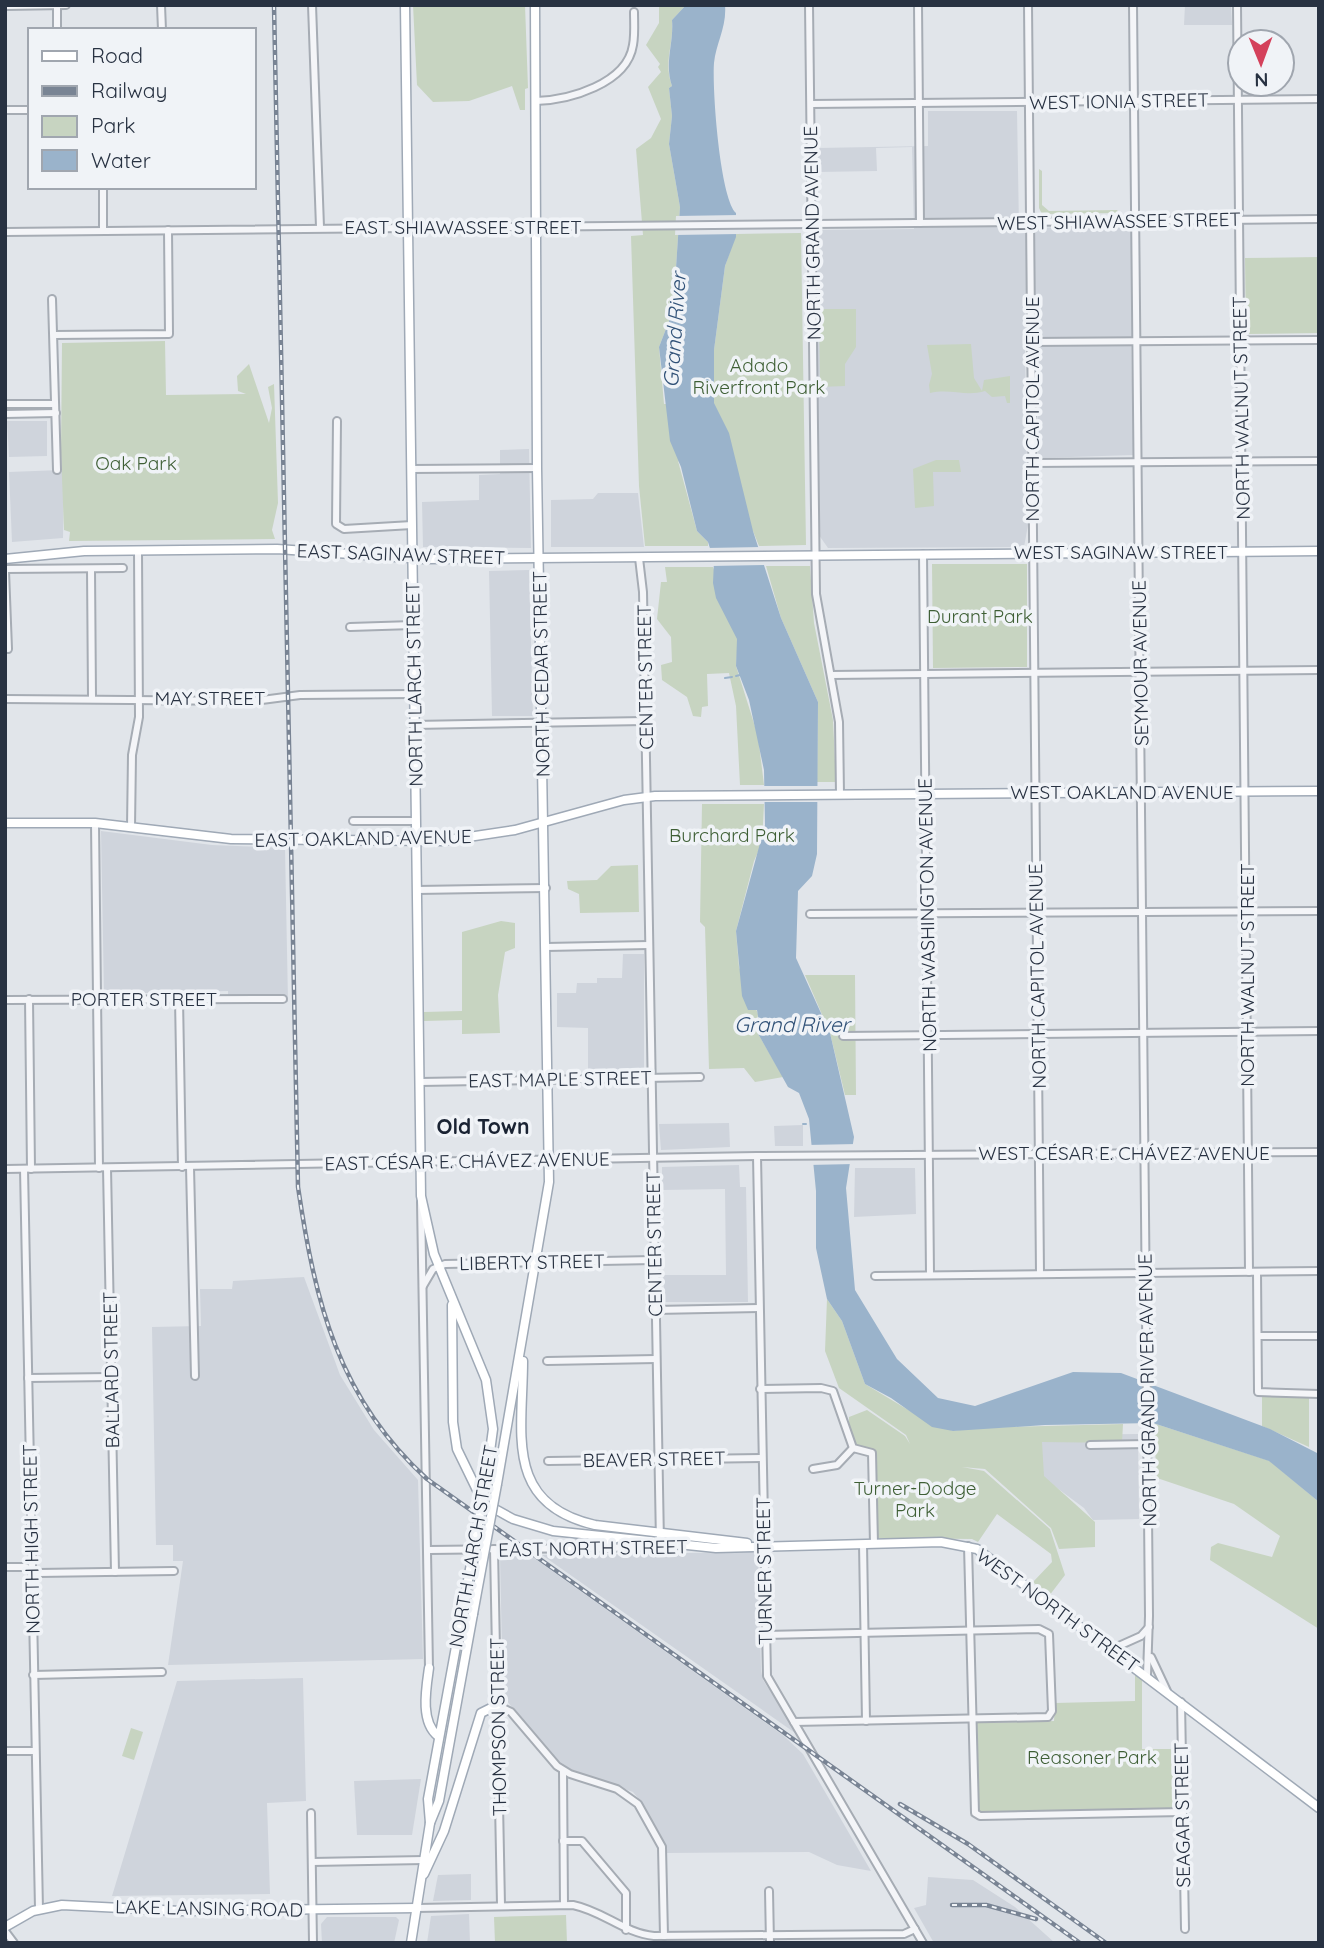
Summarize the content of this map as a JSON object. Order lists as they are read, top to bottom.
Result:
{
  "streets": {
    "main road": [
      "WEST SAGINAW STREET",
      "EAST SAGINAW STREET",
      "NORTH CEDAR STREET",
      "NORTH LARCH STREET",
      "WEST OAKLAND AVENUE",
      "EAST OAKLAND AVENUE",
      "EAST NORTH STREET",
      "WEST NORTH STREET",
      "LAKE LANSING ROAD"
    ],
    "street": [
      "WEST IONIA STREET",
      "WEST SHIAWASSEE STREET",
      "EAST SHIAWASSEE STREET",
      "NORTH GRAND AVENUE",
      "NORTH WALNUT STREET",
      "NORTH CAPITOL AVENUE",
      "SEYMOUR AVENUE",
      "CENTER STREET",
      "MAY STREET",
      "NORTH WASHINGTON AVENUE",
      "PORTER STREET",
      "EAST MAPLE STREET",
      "WEST CÉSAR E. CHÁVEZ AVENUE",
      "EAST CÉSAR E. CHÁVEZ AVENUE",
      "LIBERTY STREET",
      "BALLARD STREET",
      "NORTH GRAND RIVER AVENUE",
      "BEAVER STREET",
      "NORTH HIGH STREET",
      "TURNER STREET",
      "THOMPSON STREET",
      "SEAGAR STREET"
    ]
  },
  "crossings": [
    ["WEST IONIA STREET", "NORTH GRAND AVENUE"],
    ["WEST IONIA STREET", "NORTH WALNUT STREET"],
    ["WEST IONIA STREET", "NORTH CAPITOL AVENUE"],
    ["WEST IONIA STREET", "SEYMOUR AVENUE"],
    ["WEST SHIAWASSEE STREET", "EAST SHIAWASSEE STREET"],
    ["WEST SHIAWASSEE STREET", "NORTH WALNUT STREET"],
    ["WEST SHIAWASSEE STREET", "NORTH CAPITOL AVENUE"],
    ["WEST SHIAWASSEE STREET", "SEYMOUR AVENUE"],
    ["EAST SHIAWASSEE STREET", "NORTH GRAND AVENUE"],
    ["EAST SHIAWASSEE STREET", "NORTH CEDAR STREET"],
    ["EAST SHIAWASSEE STREET", "NORTH LARCH STREET"],
    ["NORTH GRAND AVENUE", "EAST SAGINAW STREET"],
    ["NORTH GRAND AVENUE", "EAST OAKLAND AVENUE"],
    ["NORTH WALNUT STREET", "WEST SAGINAW STREET"],
    ["NORTH WALNUT STREET", "WEST OAKLAND AVENUE"],
    ["NORTH WALNUT STREET", "WEST CÉSAR E. CHÁVEZ AVENUE"],
    ["NORTH CAPITOL AVENUE", "WEST SAGINAW STREET"],
    ["NORTH CAPITOL AVENUE", "WEST OAKLAND AVENUE"],
    ["NORTH CAPITOL AVENUE", "WEST CÉSAR E. CHÁVEZ AVENUE"],
    ["WEST SAGINAW STREET", "EAST SAGINAW STREET"],
    ["WEST SAGINAW STREET", "SEYMOUR AVENUE"],
    ["WEST SAGINAW STREET", "NORTH WASHINGTON AVENUE"],
    ["EAST SAGINAW STREET", "NORTH CEDAR STREET"],
    ["EAST SAGINAW STREET", "CENTER STREET"],
    ["EAST SAGINAW STREET", "NORTH LARCH STREET"],
    ["EAST SAGINAW STREET", "NORTH WASHINGTON AVENUE"],
    ["SEYMOUR AVENUE", "WEST OAKLAND AVENUE"],
    ["SEYMOUR AVENUE", "WEST CÉSAR E. CHÁVEZ AVENUE"],
    ["SEYMOUR AVENUE", "NORTH GRAND RIVER AVENUE"],
    ["NORTH CEDAR STREET", "NORTH LARCH STREET"],
    ["NORTH CEDAR STREET", "EAST OAKLAND AVENUE"],
    ["NORTH CEDAR STREET", "EAST MAPLE STREET"],
    ["NORTH CEDAR STREET", "EAST CÉSAR E. CHÁVEZ AVENUE"],
    ["NORTH CEDAR STREET", "LIBERTY STREET"],
    ["NORTH CEDAR STREET", "EAST NORTH STREET"],
    ["CENTER STREET", "EAST OAKLAND AVENUE"],
    ["CENTER STREET", "EAST MAPLE STREET"],
    ["CENTER STREET", "EAST CÉSAR E. CHÁVEZ AVENUE"],
    ["CENTER STREET", "LIBERTY STREET"],
    ["CENTER STREET", "BEAVER STREET"],
    ["CENTER STREET", "EAST NORTH STREET"],
    ["NORTH LARCH STREET", "MAY STREET"],
    ["NORTH LARCH STREET", "EAST OAKLAND AVENUE"],
    ["NORTH LARCH STREET", "EAST MAPLE STREET"],
    ["NORTH LARCH STREET", "EAST CÉSAR E. CHÁVEZ AVENUE"],
    ["NORTH LARCH STREET", "LIBERTY STREET"],
    ["NORTH LARCH STREET", "EAST NORTH STREET"],
    ["NORTH LARCH STREET", "LAKE LANSING ROAD"],
    ["WEST OAKLAND AVENUE", "EAST OAKLAND AVENUE"],
    ["WEST OAKLAND AVENUE", "NORTH WASHINGTON AVENUE"],
    ["EAST OAKLAND AVENUE", "NORTH WASHINGTON AVENUE"],
    ["EAST OAKLAND AVENUE", "BALLARD STREET"],
    ["NORTH WASHINGTON AVENUE", "WEST CÉSAR E. CHÁVEZ AVENUE"],
    ["NORTH WASHINGTON AVENUE", "EAST CÉSAR E. CHÁVEZ AVENUE"],
    ["PORTER STREET", "BALLARD STREET"],
    ["PORTER STREET", "NORTH HIGH STREET"],
    ["WEST CÉSAR E. CHÁVEZ AVENUE", "EAST CÉSAR E. CHÁVEZ AVENUE"],
    ["WEST CÉSAR E. CHÁVEZ AVENUE", "NORTH GRAND RIVER AVENUE"],
    ["EAST CÉSAR E. CHÁVEZ AVENUE", "BALLARD STREET"],
    ["EAST CÉSAR E. CHÁVEZ AVENUE", "NORTH HIGH STREET"],
    ["EAST CÉSAR E. CHÁVEZ AVENUE", "TURNER STREET"],
    ["NORTH GRAND RIVER AVENUE", "WEST NORTH STREET"],
    ["BEAVER STREET", "TURNER STREET"],
    ["NORTH HIGH STREET", "LAKE LANSING ROAD"],
    ["EAST NORTH STREET", "TURNER STREET"],
    ["EAST NORTH STREET", "WEST NORTH STREET"],
    ["EAST NORTH STREET", "THOMPSON STREET"]
  ],
  "districts": ["Old Town"],
  "water": ["Grand River"],
  "parks": [
    "Adado Riverfront Park",
    "Oak Park",
    "Durant Park",
    "Burchard Park",
    "Turner-Dodge Park",
    "Reasoner Park"
  ],
  "legend": [
    "Road",
    "Railway",
    "Park",
    "Water"
  ],
  "north": "bottom"
}
